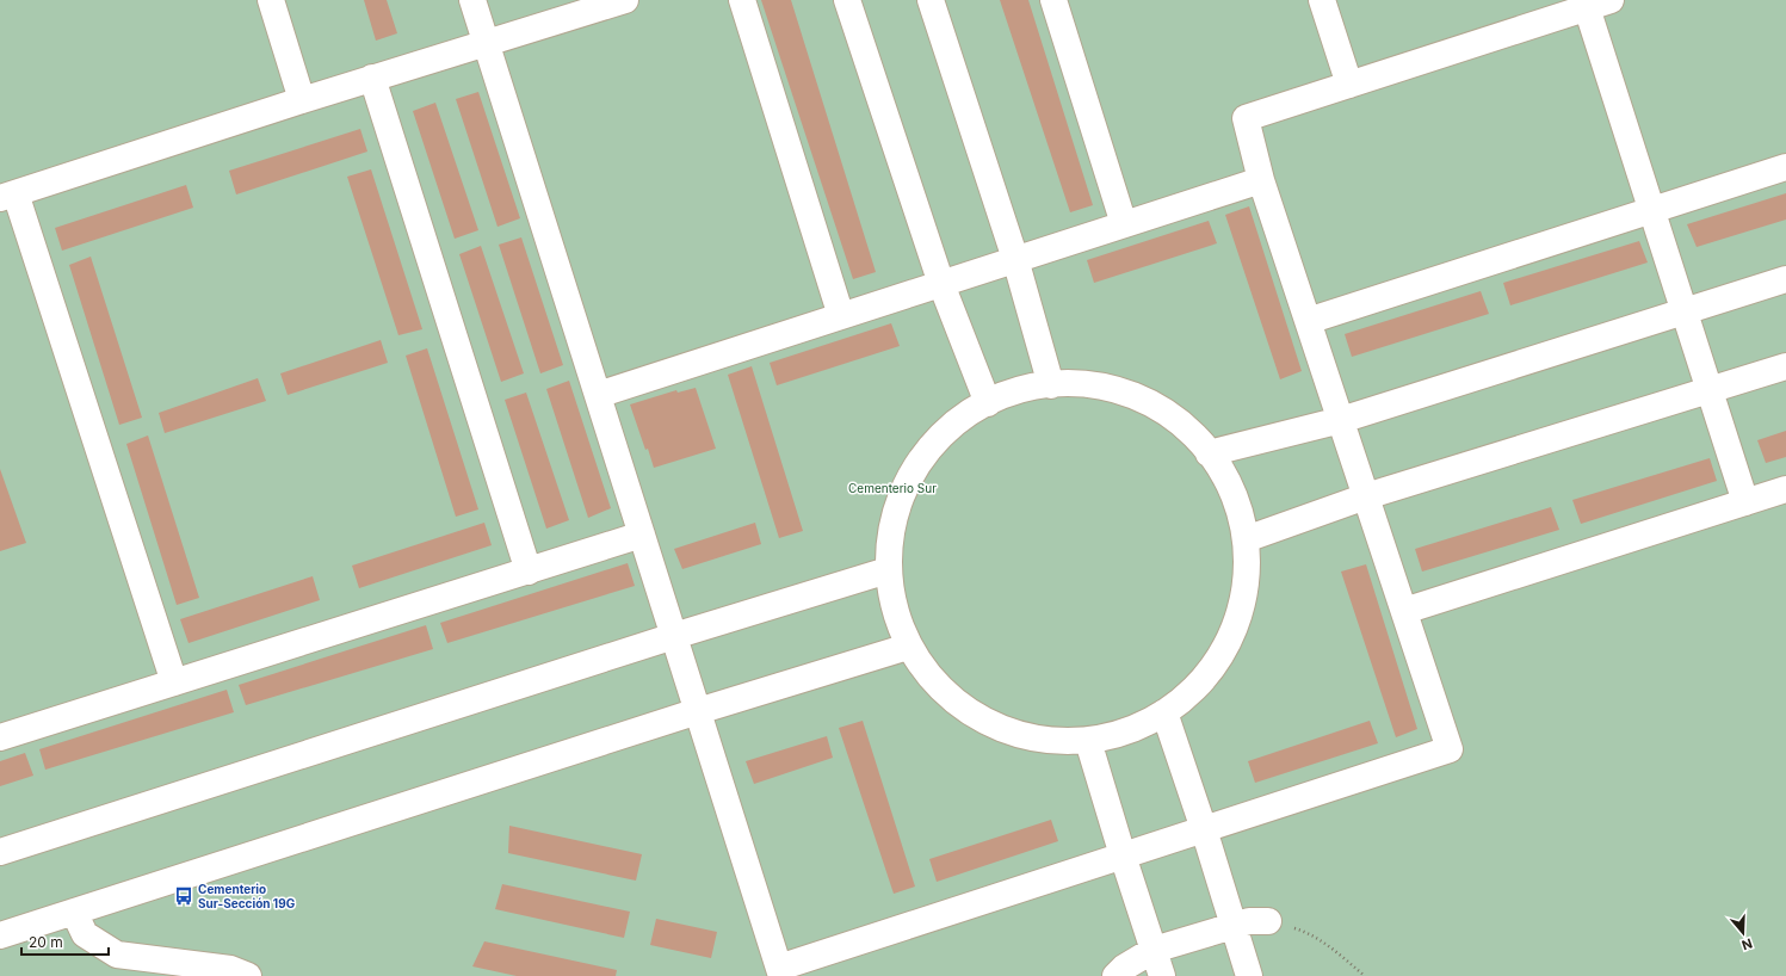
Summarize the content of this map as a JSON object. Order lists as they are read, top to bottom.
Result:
{
  "parks": ["Cementerio Sur"],
  "places": {
    "bus stop": ["Cementerio Sur-Sección 19G"]
  },
  "scale_bar": "20 m",
  "north": "bottom"
}
